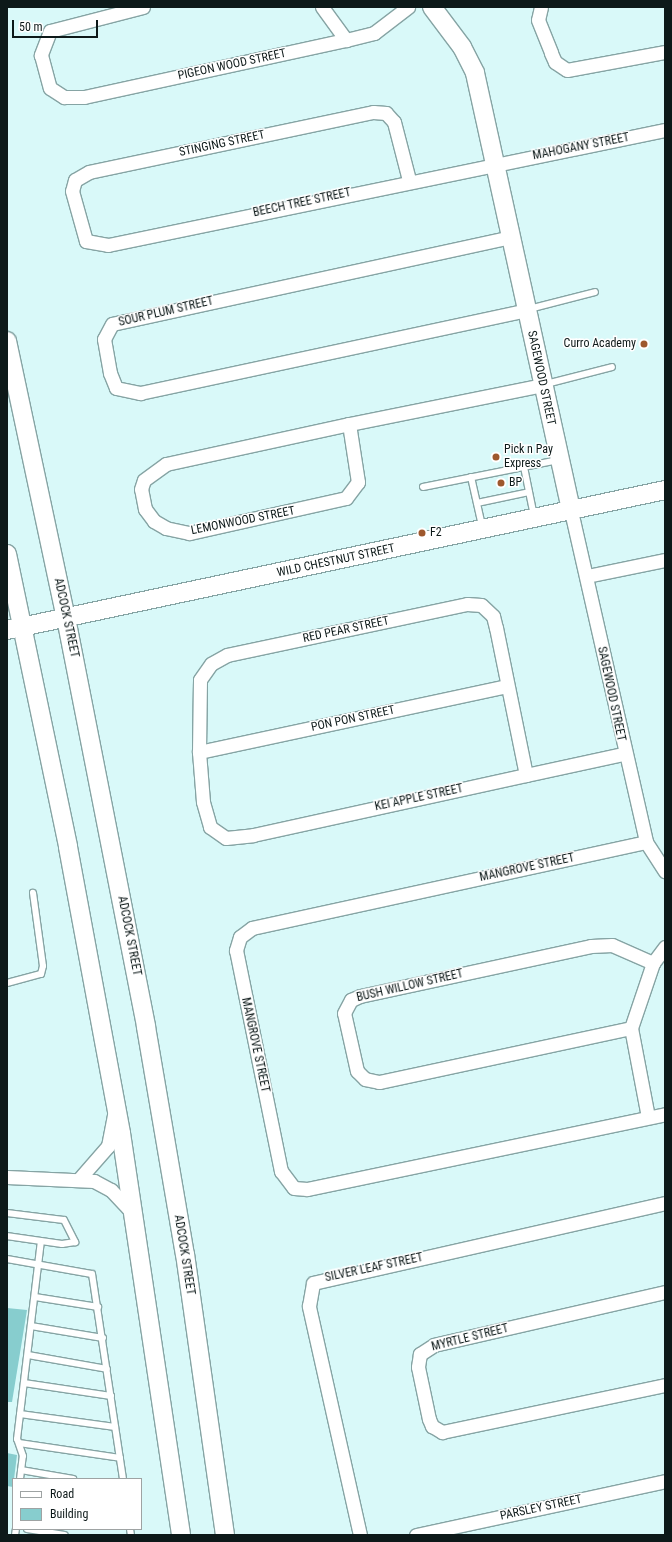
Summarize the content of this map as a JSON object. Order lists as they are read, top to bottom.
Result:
{
  "streets": {
    "main road": ["SAGEWOOD STREET", "WILD CHESTNUT STREET", "ADCOCK STREET"],
    "street": [
      "PIGEON WOOD STREET",
      "STINGING STREET",
      "MAHOGANY STREET",
      "BEECH TREE STREET",
      "SOUR PLUM STREET",
      "LEMONWOOD STREET",
      "RED PEAR STREET",
      "PON PON STREET",
      "KEI APPLE STREET",
      "MANGROVE STREET",
      "BUSH WILLOW STREET",
      "SILVER LEAF STREET",
      "MYRTLE STREET",
      "PARSLEY STREET"
    ]
  },
  "crossings": [
    ["STINGING STREET", "BEECH TREE STREET"],
    ["MAHOGANY STREET", "BEECH TREE STREET"],
    ["MAHOGANY STREET", "SAGEWOOD STREET"],
    ["BEECH TREE STREET", "SAGEWOOD STREET"],
    ["SOUR PLUM STREET", "SAGEWOOD STREET"],
    ["SAGEWOOD STREET", "LEMONWOOD STREET"],
    ["SAGEWOOD STREET", "WILD CHESTNUT STREET"],
    ["SAGEWOOD STREET", "KEI APPLE STREET"],
    ["SAGEWOOD STREET", "MANGROVE STREET"],
    ["WILD CHESTNUT STREET", "ADCOCK STREET"],
    ["RED PEAR STREET", "PON PON STREET"],
    ["RED PEAR STREET", "KEI APPLE STREET"]
  ],
  "places": [
    "Curro Academy",
    "Pick n Pay Express",
    "BP",
    "F2"
  ],
  "legend": ["Road", "Building"],
  "scale_bar": "50 m"
}
